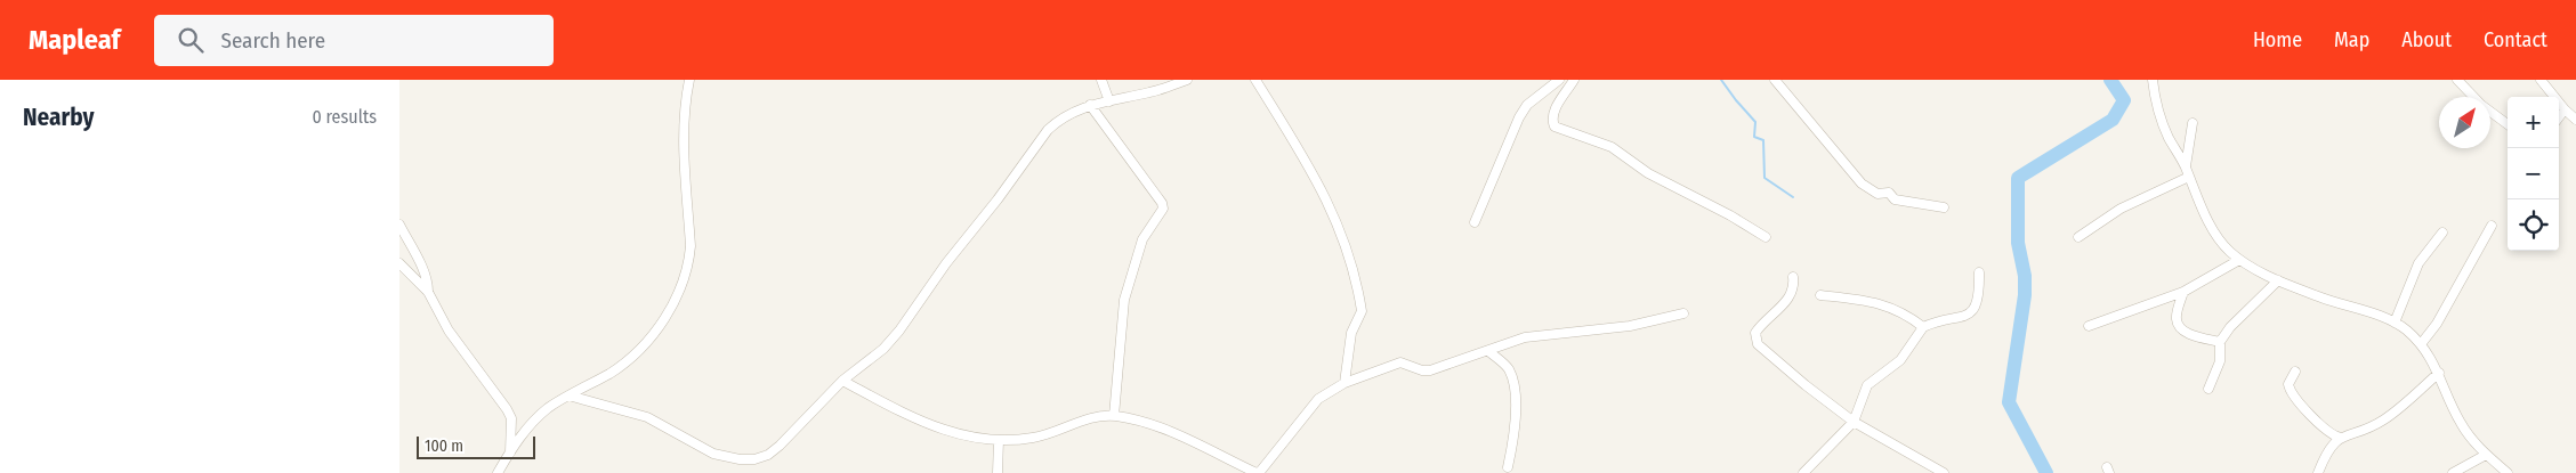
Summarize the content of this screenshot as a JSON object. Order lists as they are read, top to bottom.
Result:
{
  "scale_bar": "100 m",
  "north": "top right",
  "page": {
    "header": "Mapleaf",
    "search": "Search here",
    "nav": [
      "Home",
      "Map",
      "About",
      "Contact"
    ],
    "heading": ["Nearby", "0 results"],
    "map_buttons": ["+", "−"],
    "scale": "100 m"
  }
}
